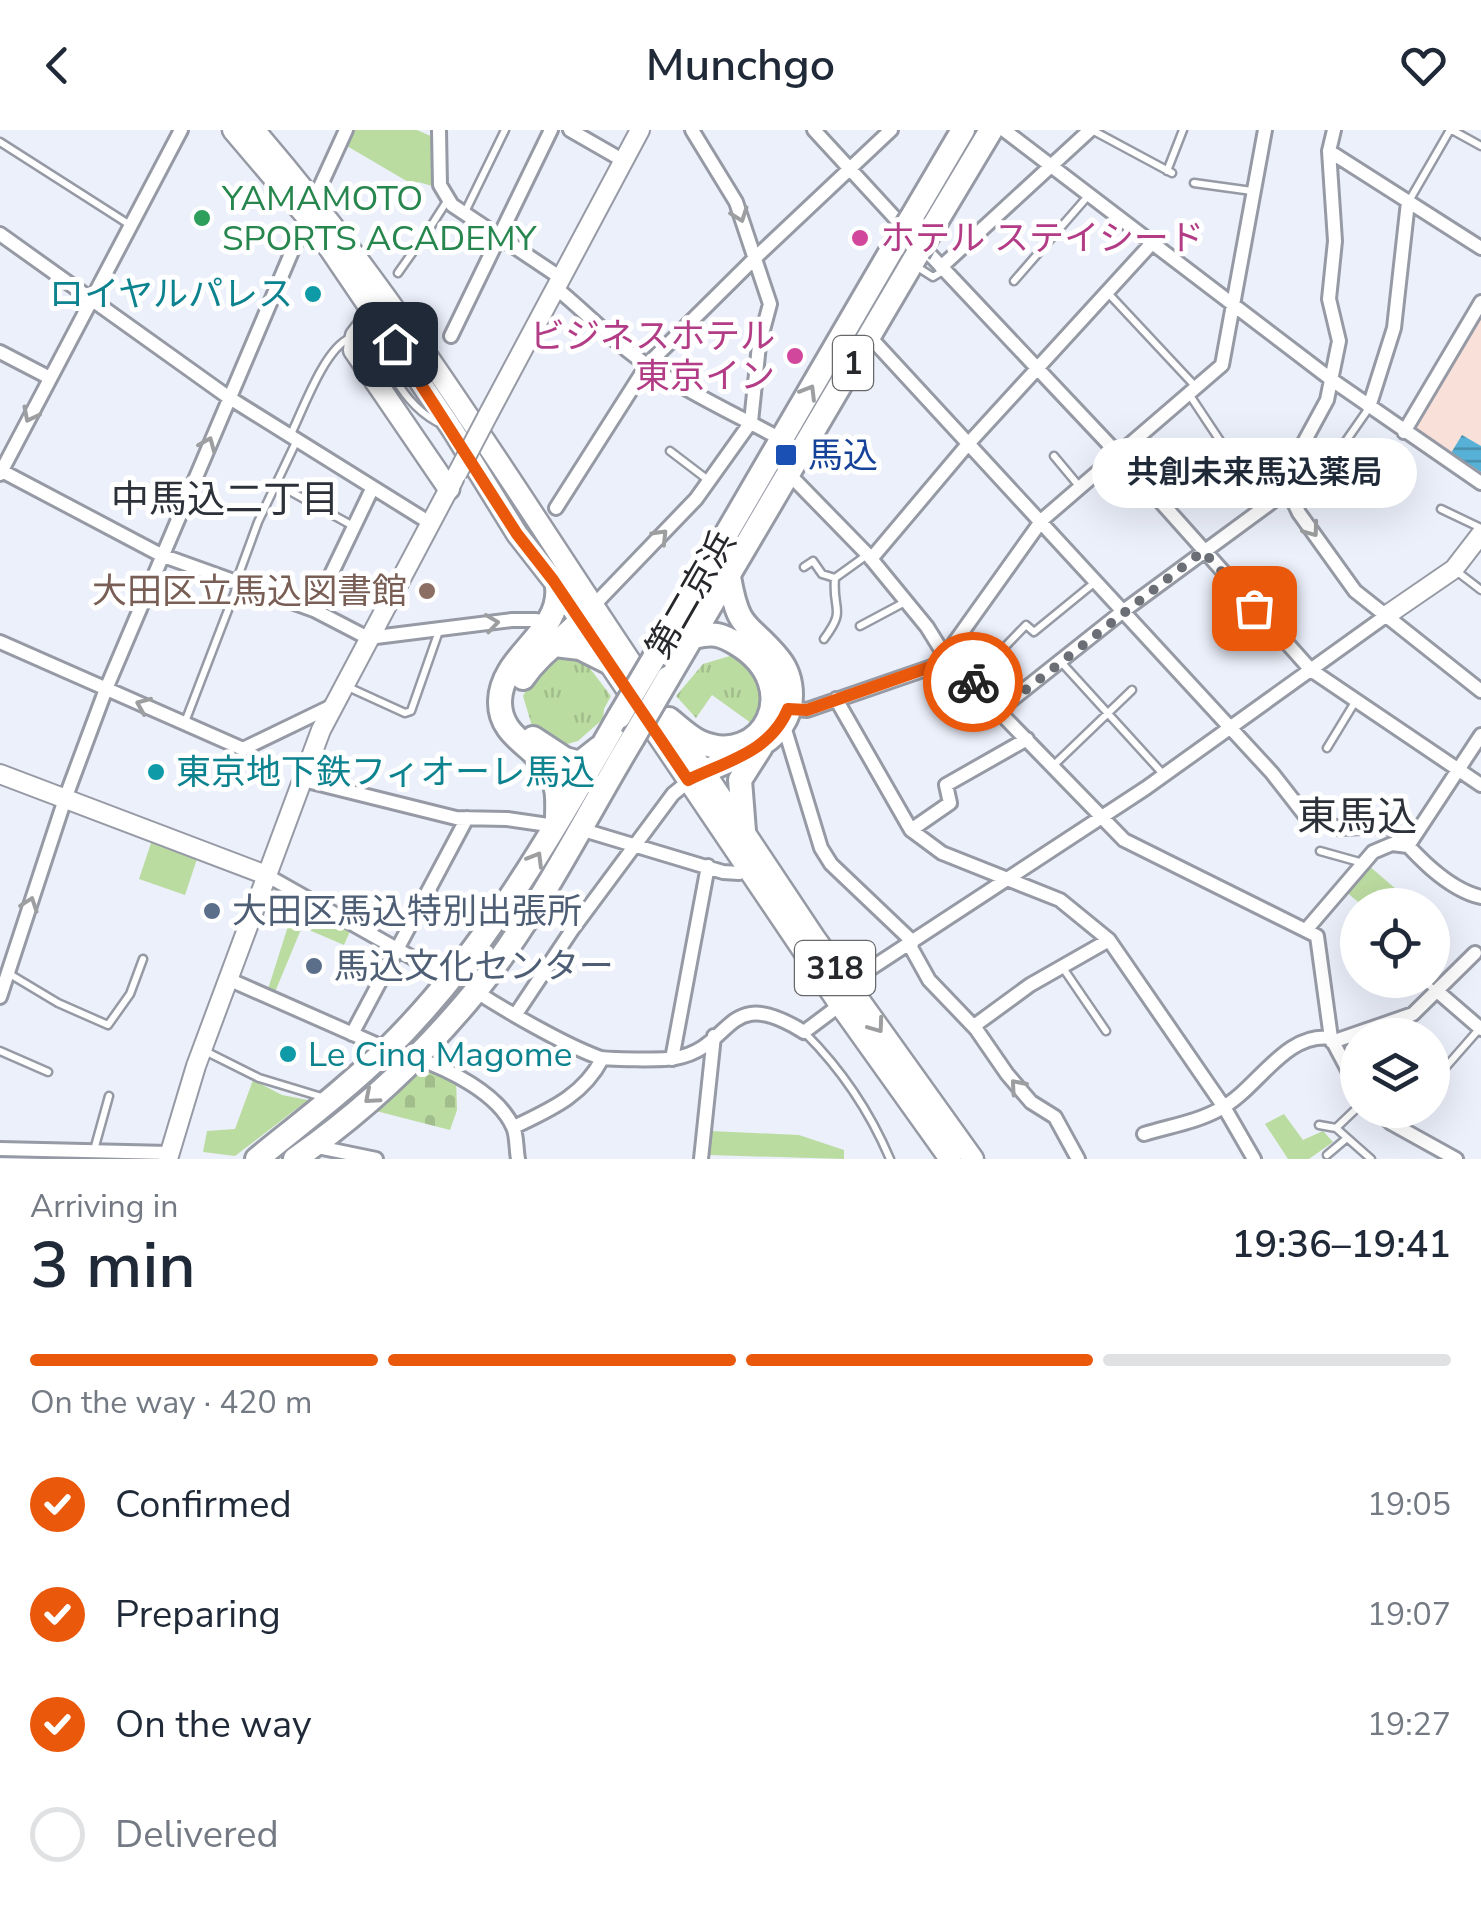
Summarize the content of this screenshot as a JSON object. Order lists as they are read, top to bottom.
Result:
{
  "streets": {
    "highway": ["1", "第二京浜"],
    "main road": ["318"]
  },
  "districts": ["中馬込二丁目", "東馬込"],
  "places": {
    "other": [
      "YAMAMOTO SPORTS ACADEMY",
      "ホテル ステイシード",
      "ロイヤルパレス",
      "ビジネスホテル 東京イン",
      "大田区立馬込図書館",
      "共創未来馬込薬局",
      "東京地下鉄フィオーレ馬込",
      "大田区馬込特別出張所",
      "馬込文化センター",
      "Le Cinq Magome"
    ],
    "transit": ["馬込"]
  },
  "page": {
    "header": "Munchgo",
    "bubble": "共創未来馬込薬局",
    "heading": ["3 min", "Arriving in", "19:36–19:41"],
    "bar": "On the way · 420 m",
    "list": [
      ["Confirmed", "19:05"],
      ["Preparing", "19:07"],
      ["On the way", "19:27"],
      "Delivered"
    ]
  }
}
